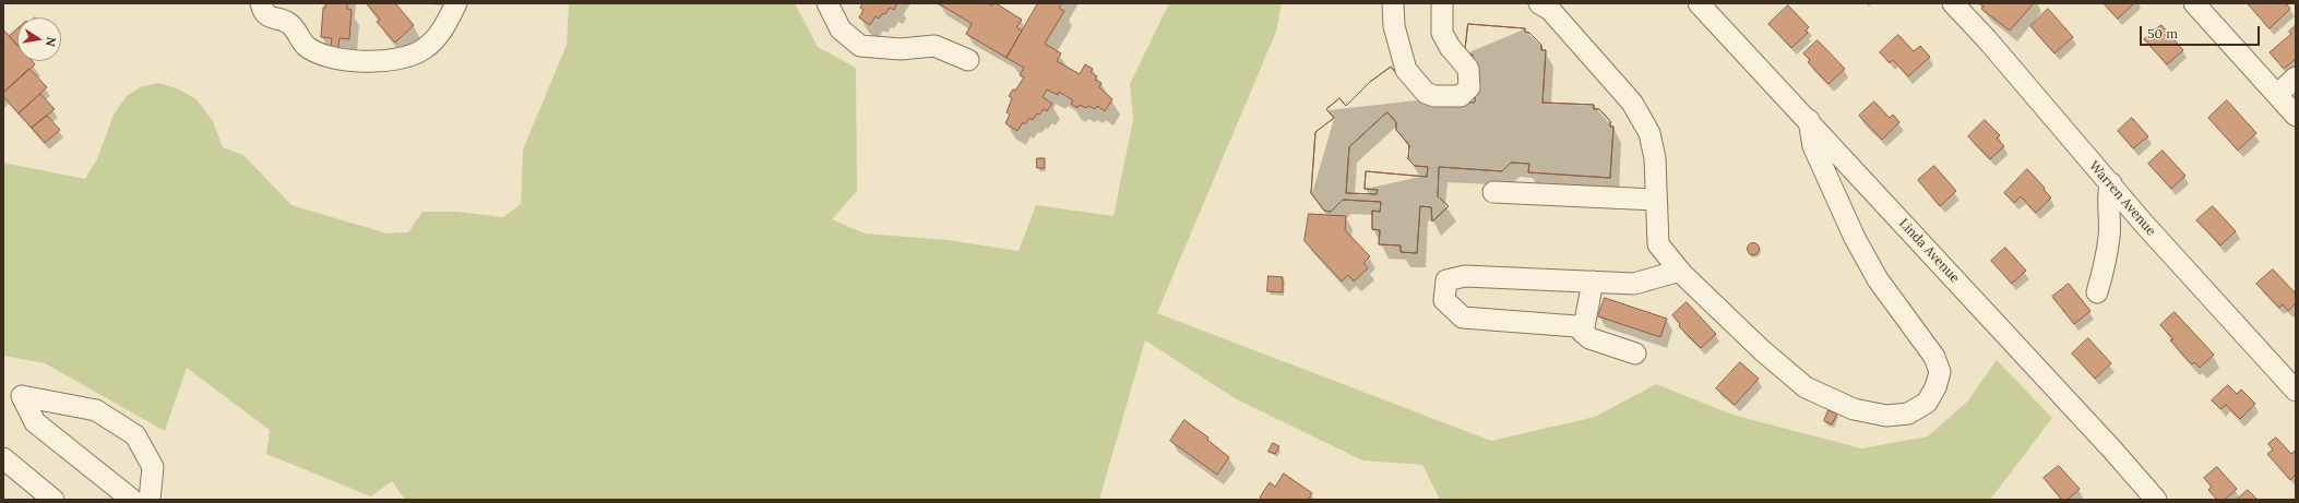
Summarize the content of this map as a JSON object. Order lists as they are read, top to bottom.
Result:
{
  "streets": {
    "street": ["Warren Avenue", "Linda Avenue"]
  },
  "scale_bar": "50 m",
  "north": "right"
}
